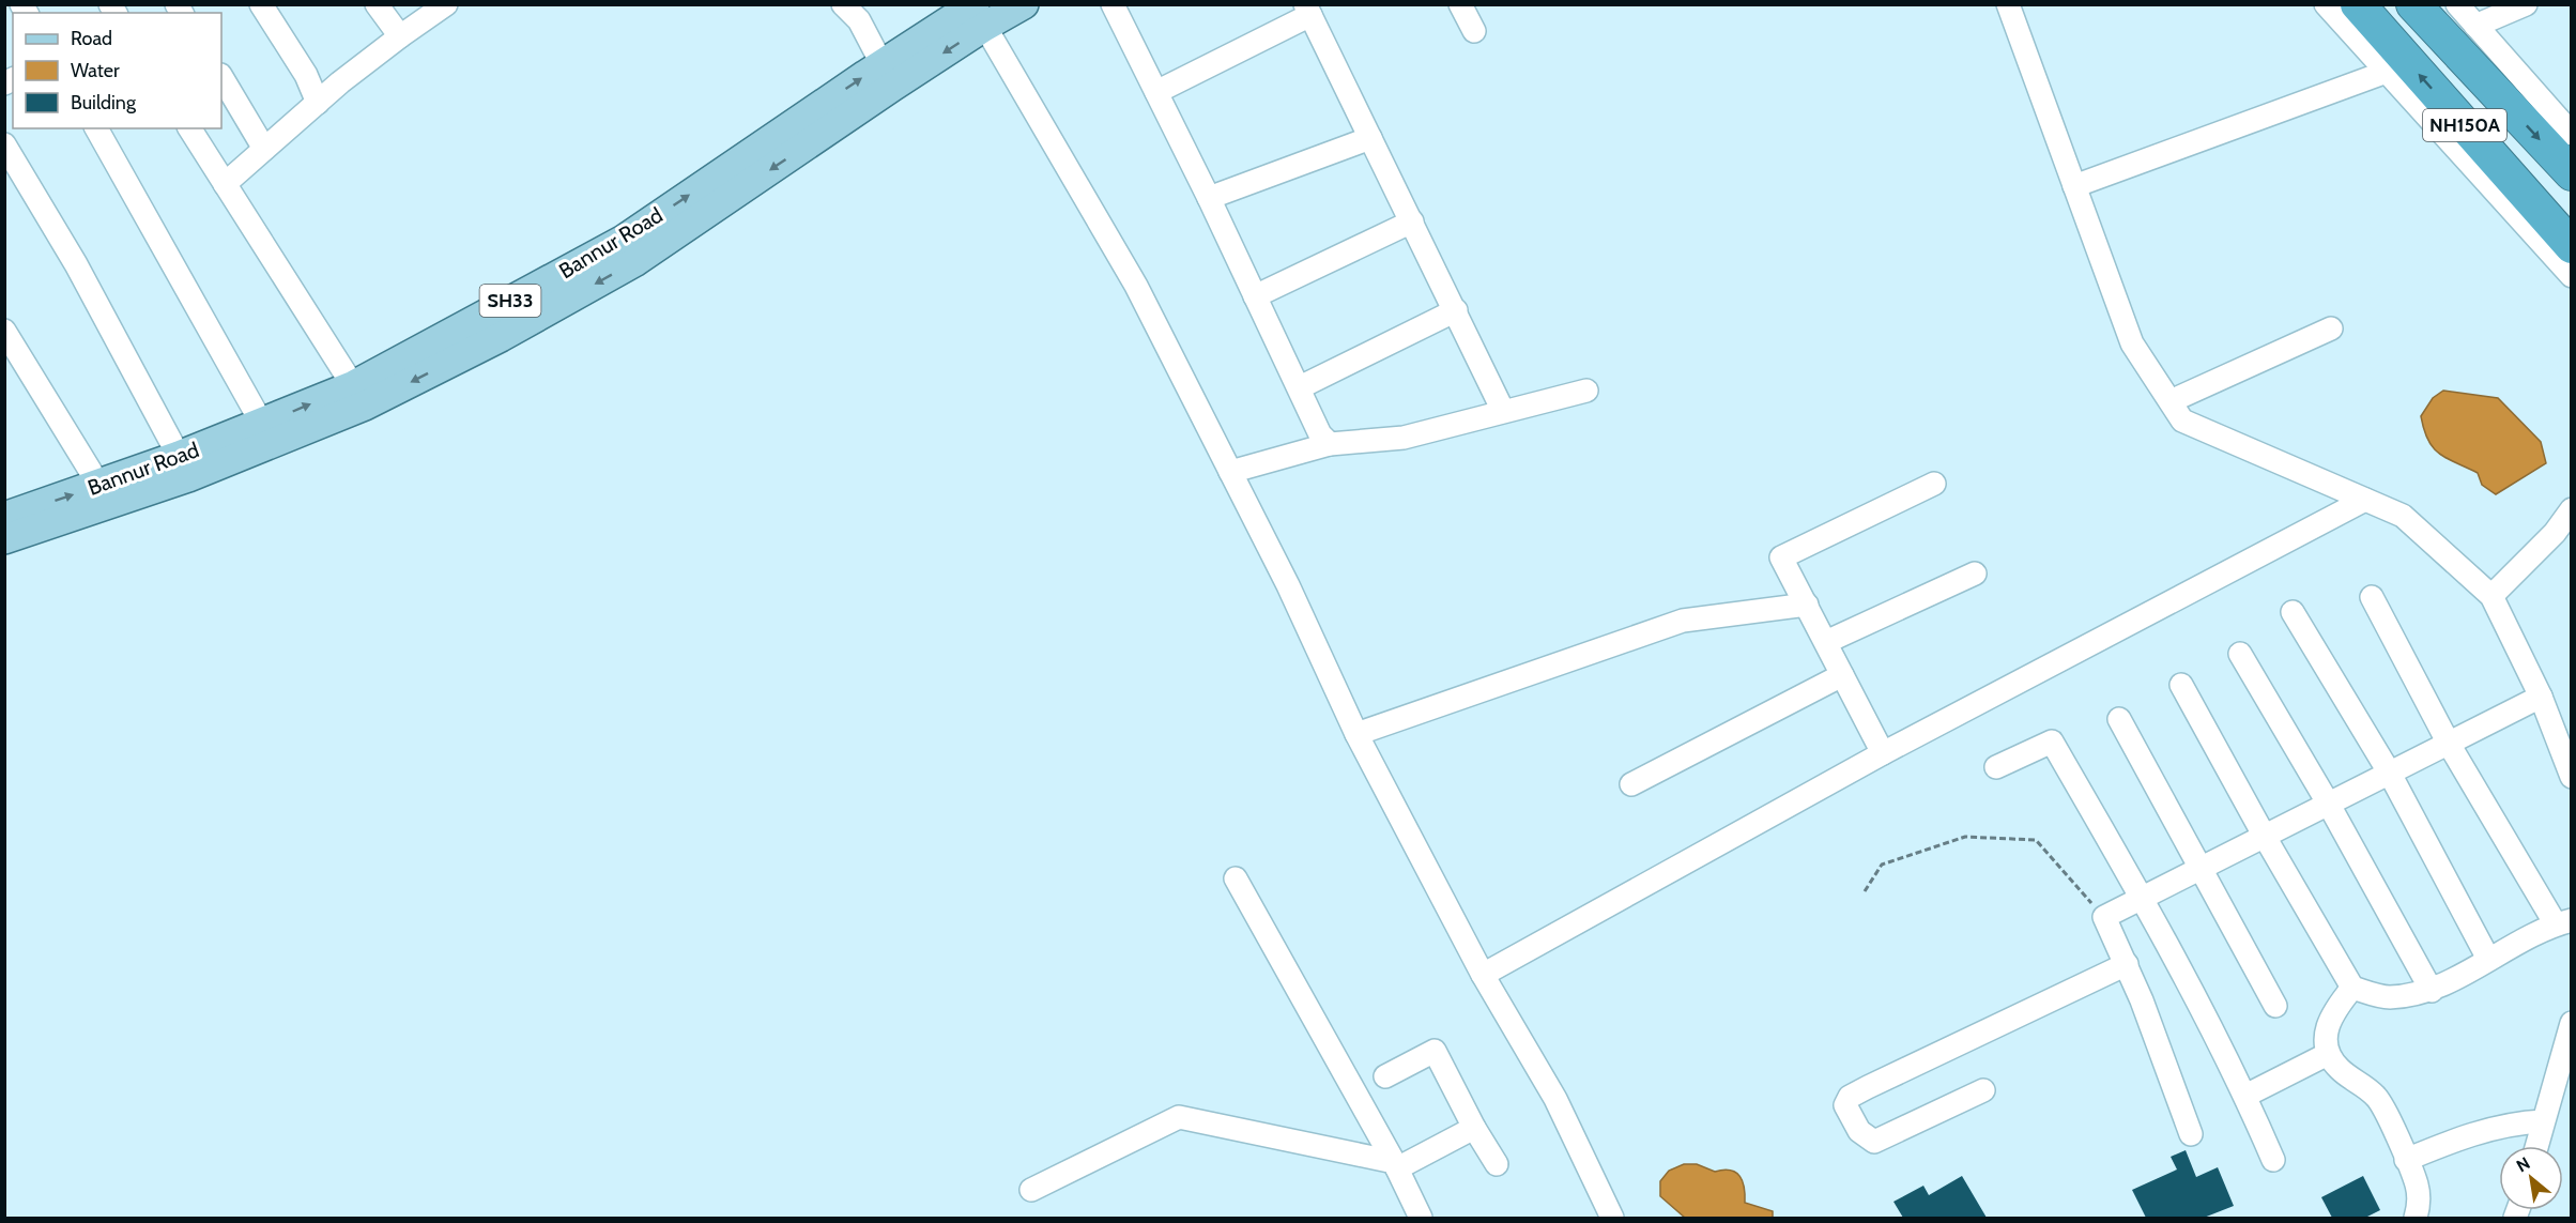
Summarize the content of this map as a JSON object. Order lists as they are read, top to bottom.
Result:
{
  "streets": {
    "highway": ["NH150A"],
    "main road": ["Bannur Road", "SH33"]
  },
  "legend": ["Road", "Water", "Building"],
  "north": "top left"
}
